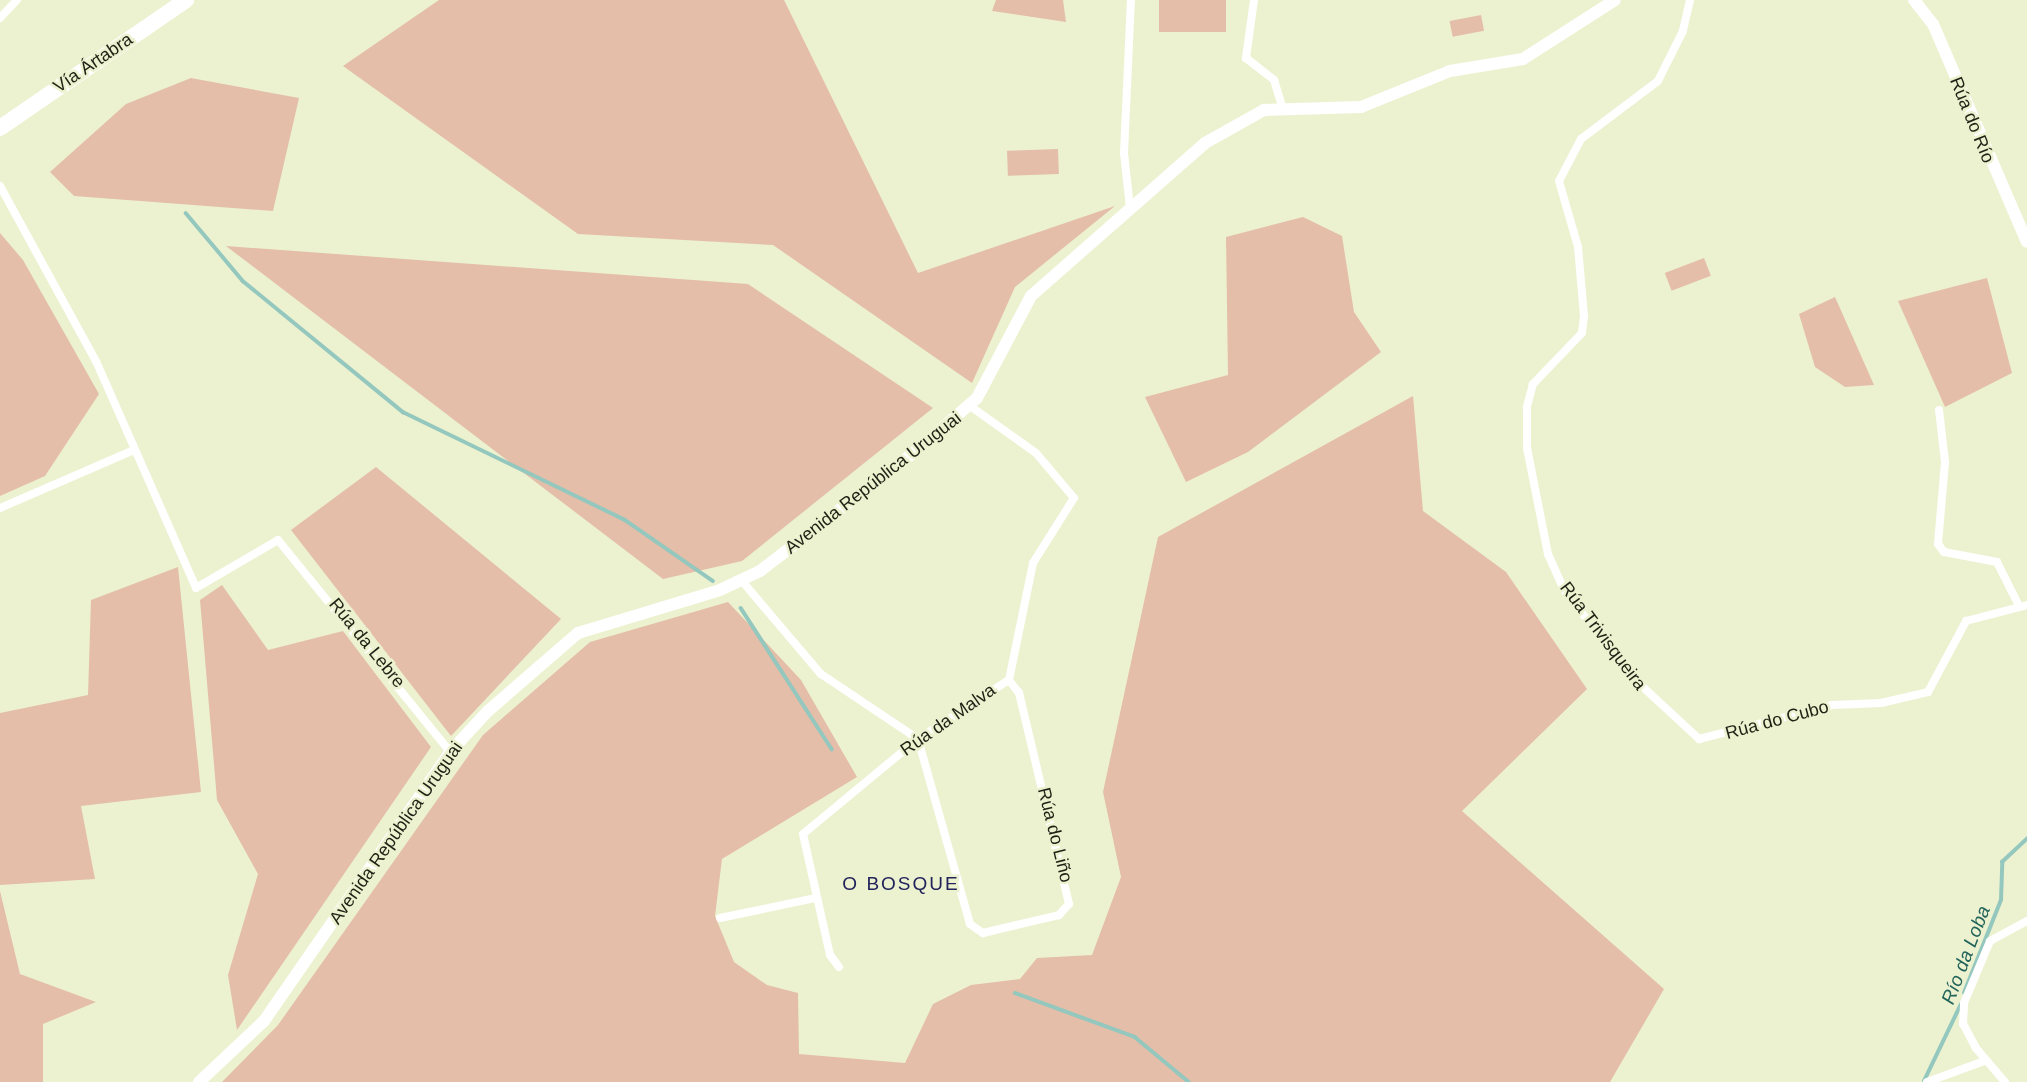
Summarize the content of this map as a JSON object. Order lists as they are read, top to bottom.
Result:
{
  "streets": {
    "highway": ["Vía Ártabra"],
    "street": [
      "Rúa do Río",
      "Avenida República Uruguai",
      "Rúa Trivisqueira",
      "Rúa da Lebre",
      "Rúa da Malva",
      "Rúa do Cubo",
      "Rúa do Liño"
    ]
  },
  "crossings": [
    ["Avenida República Uruguai", "Rúa da Lebre"],
    ["Avenida República Uruguai", "Rúa da Malva"],
    ["Rúa Trivisqueira", "Rúa do Cubo"],
    ["Rúa da Malva", "Rúa do Liño"]
  ],
  "districts": ["O BOSQUE"],
  "water": ["Río da Loba"]
}
